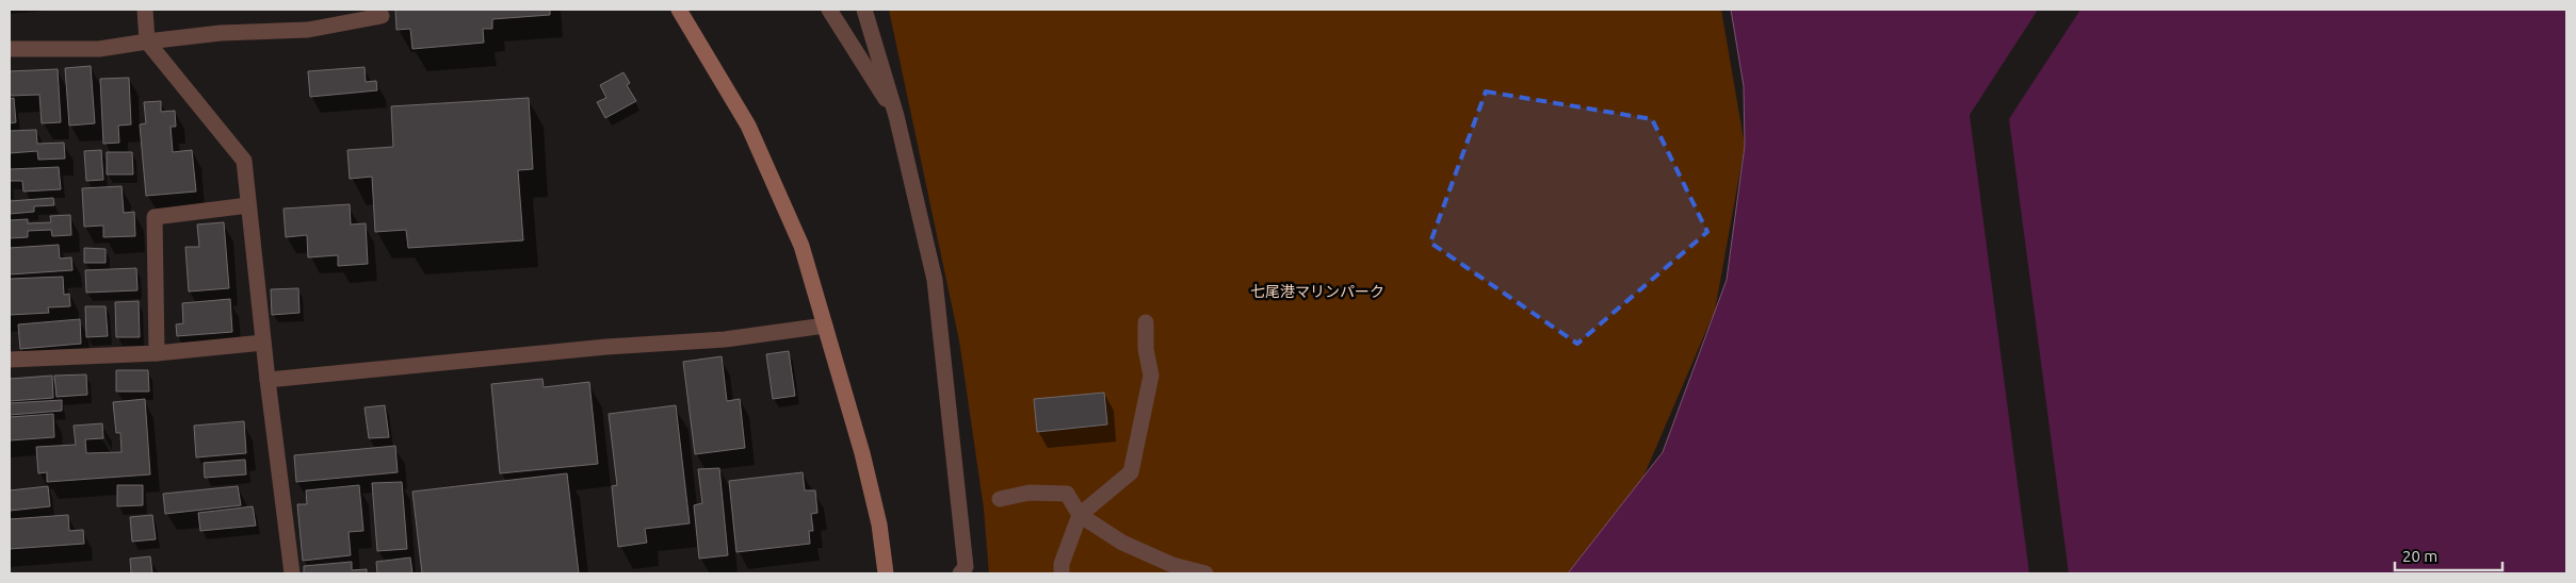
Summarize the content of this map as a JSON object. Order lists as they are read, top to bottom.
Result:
{
  "parks": ["七尾港マリンパーク"],
  "scale_bar": "20 m"
}
